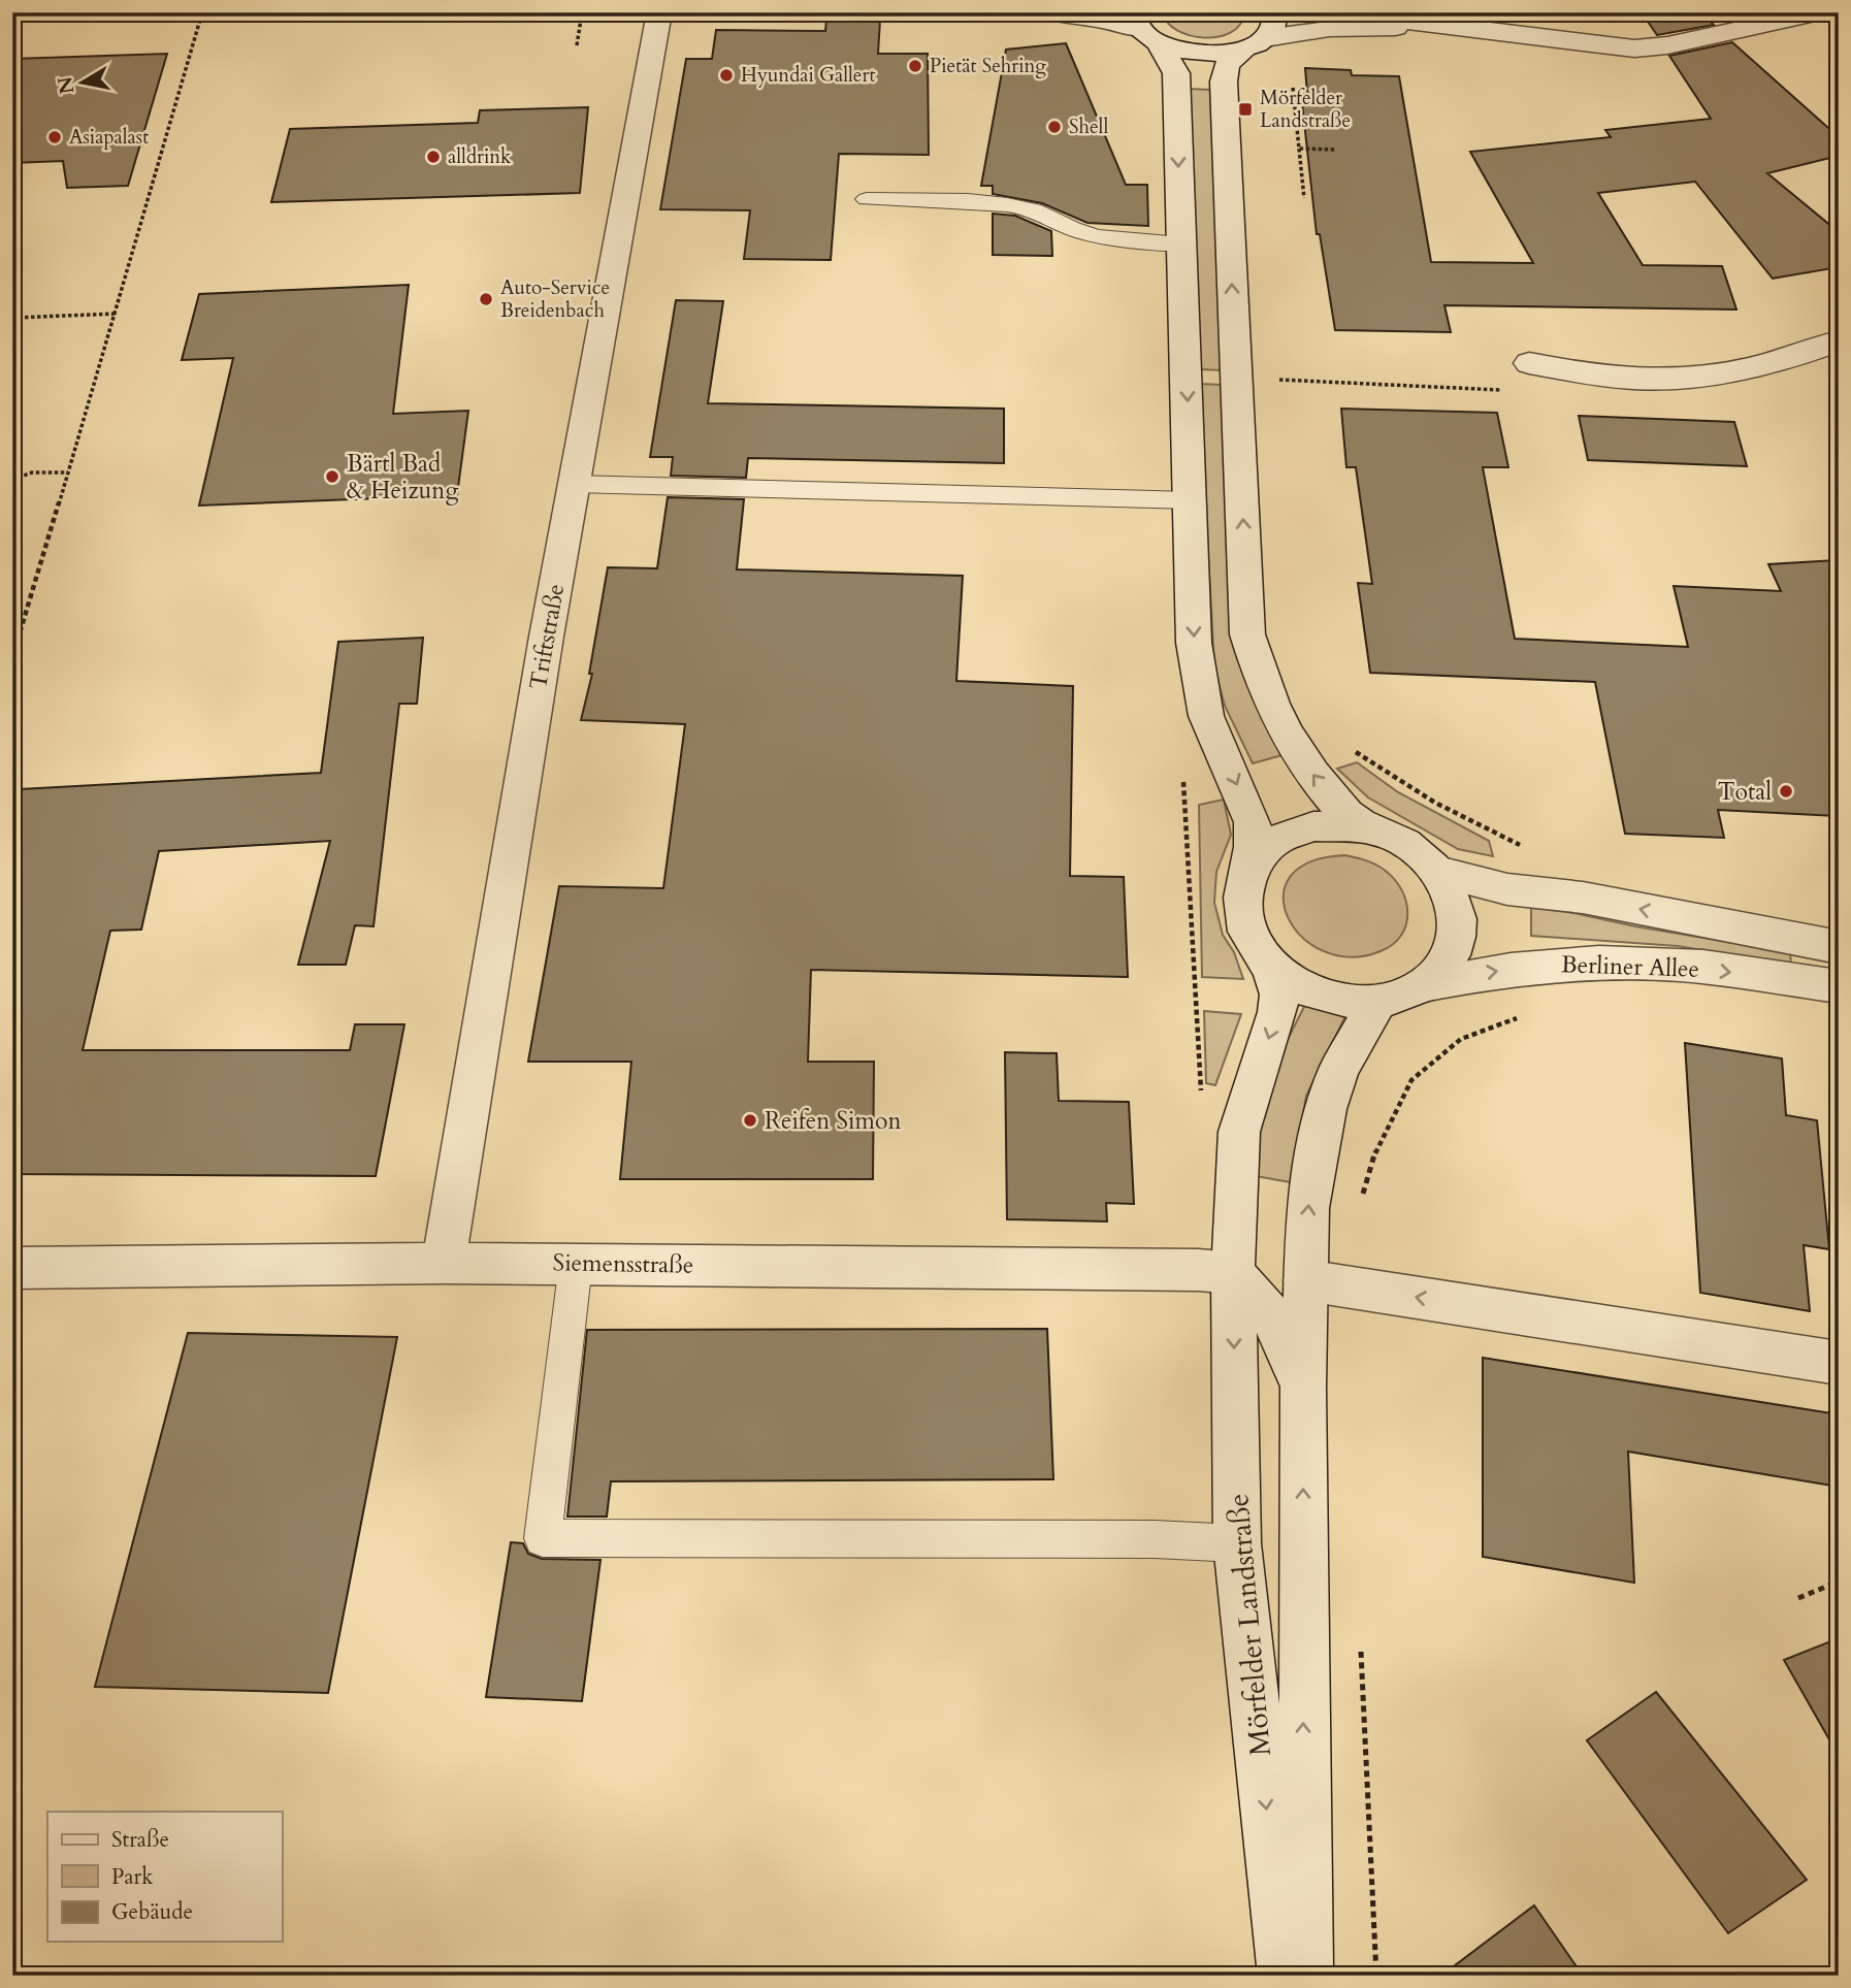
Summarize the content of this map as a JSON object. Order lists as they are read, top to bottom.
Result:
{
  "streets": {
    "street": [
      "Triftstraße",
      "Berliner Allee",
      "Siemensstraße",
      "Mörfelder Landstraße"
    ]
  },
  "crossings": [
    ["Triftstraße", "Siemensstraße"],
    ["Berliner Allee", "Mörfelder Landstraße"],
    ["Siemensstraße", "Mörfelder Landstraße"]
  ],
  "places": {
    "other": [
      "Pietät Sehring",
      "Hyundai Gallert",
      "Shell",
      "Asiapalast",
      "alldrink",
      "Auto-Service Breidenbach",
      "Bärtl Bad & Heizung",
      "Total",
      "Reifen Simon"
    ],
    "transit": ["Mörfelder Landstraße"]
  },
  "legend": ["Straße", "Park", "Gebäude"],
  "north": "left"
}
